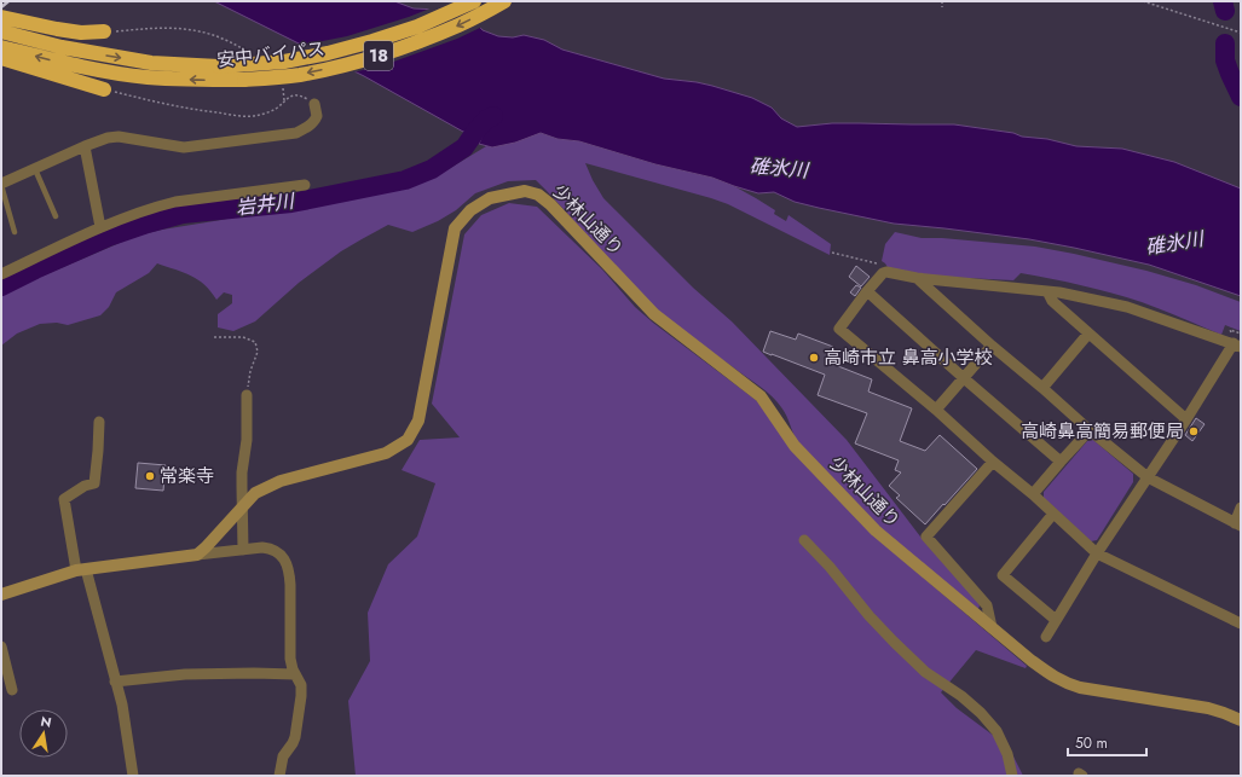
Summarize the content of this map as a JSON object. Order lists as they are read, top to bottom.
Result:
{
  "streets": {
    "highway": ["安中バイパス", "18"],
    "street": ["少林山通り"]
  },
  "water": ["碓氷川", "岩井川"],
  "places": ["高崎市立 鼻高小学校", "高崎鼻高簡易郵便局", "常楽寺"],
  "scale_bar": "50 m",
  "north": "top"
}
